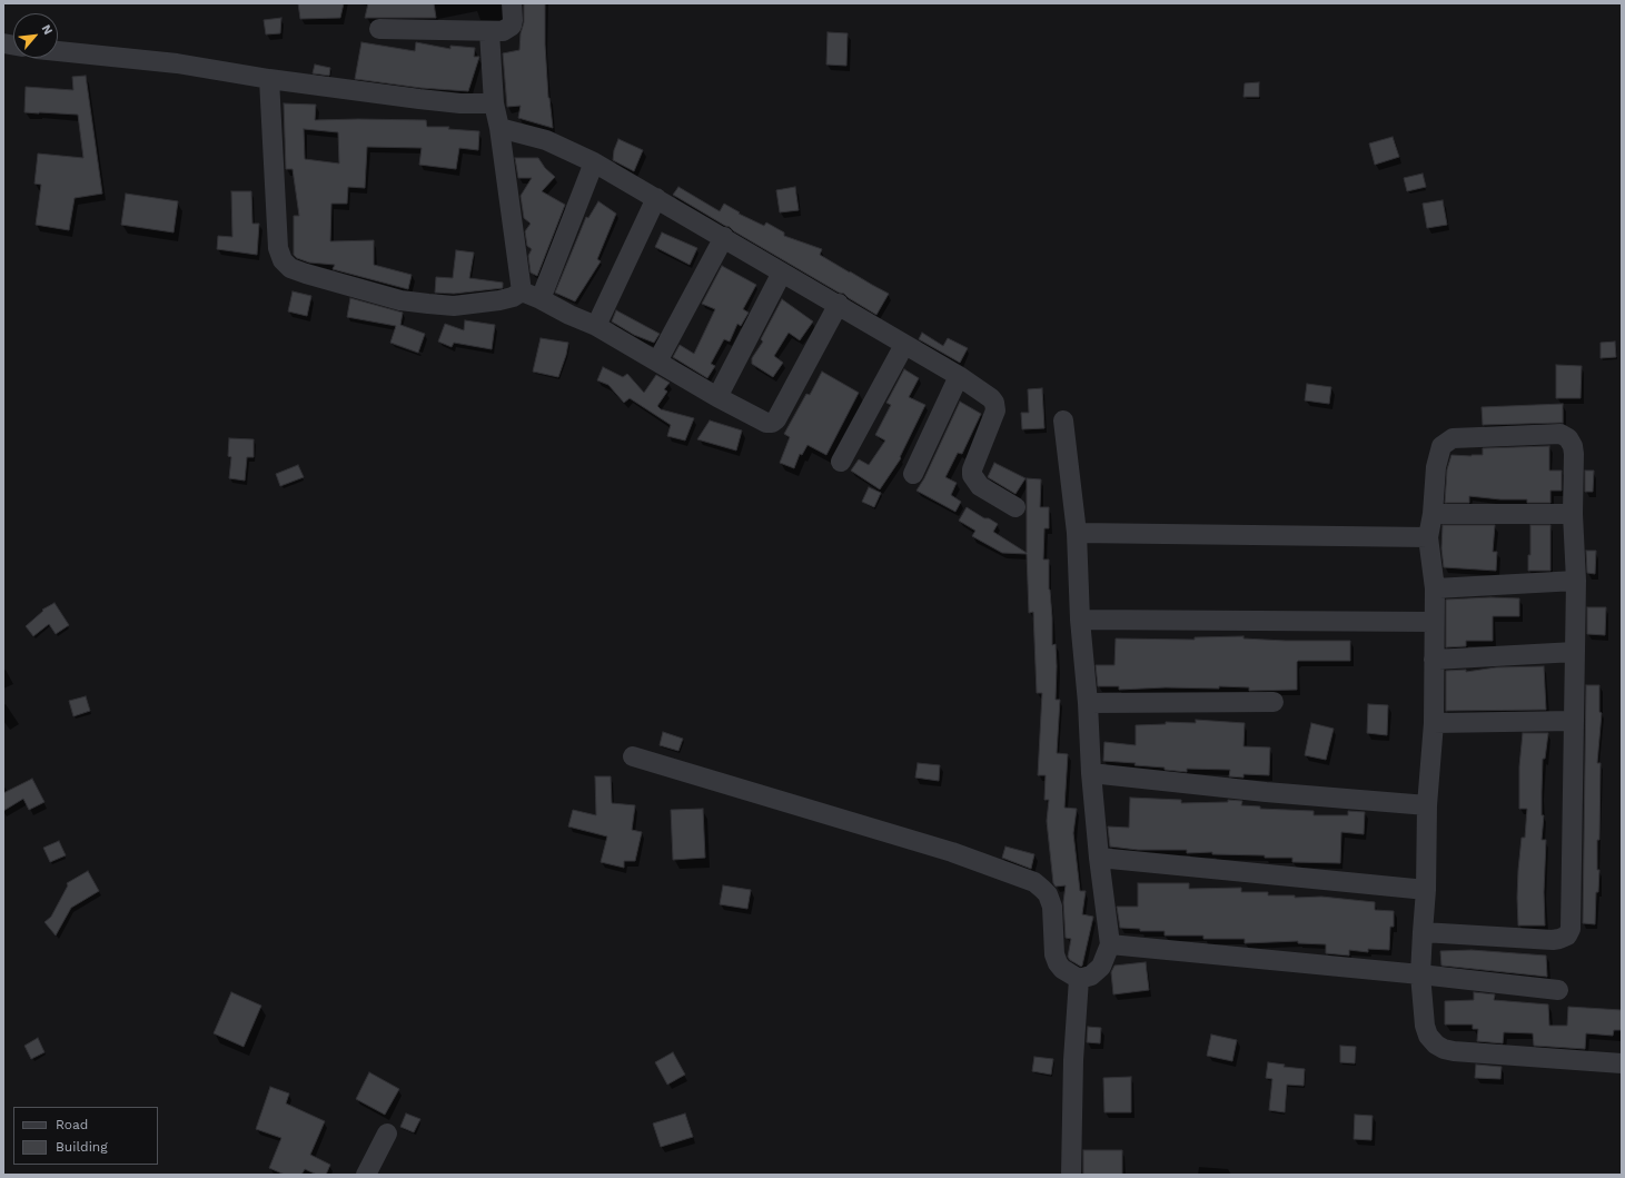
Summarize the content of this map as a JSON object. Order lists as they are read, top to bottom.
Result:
{
  "legend": ["Road", "Building"],
  "north": "top right"
}
